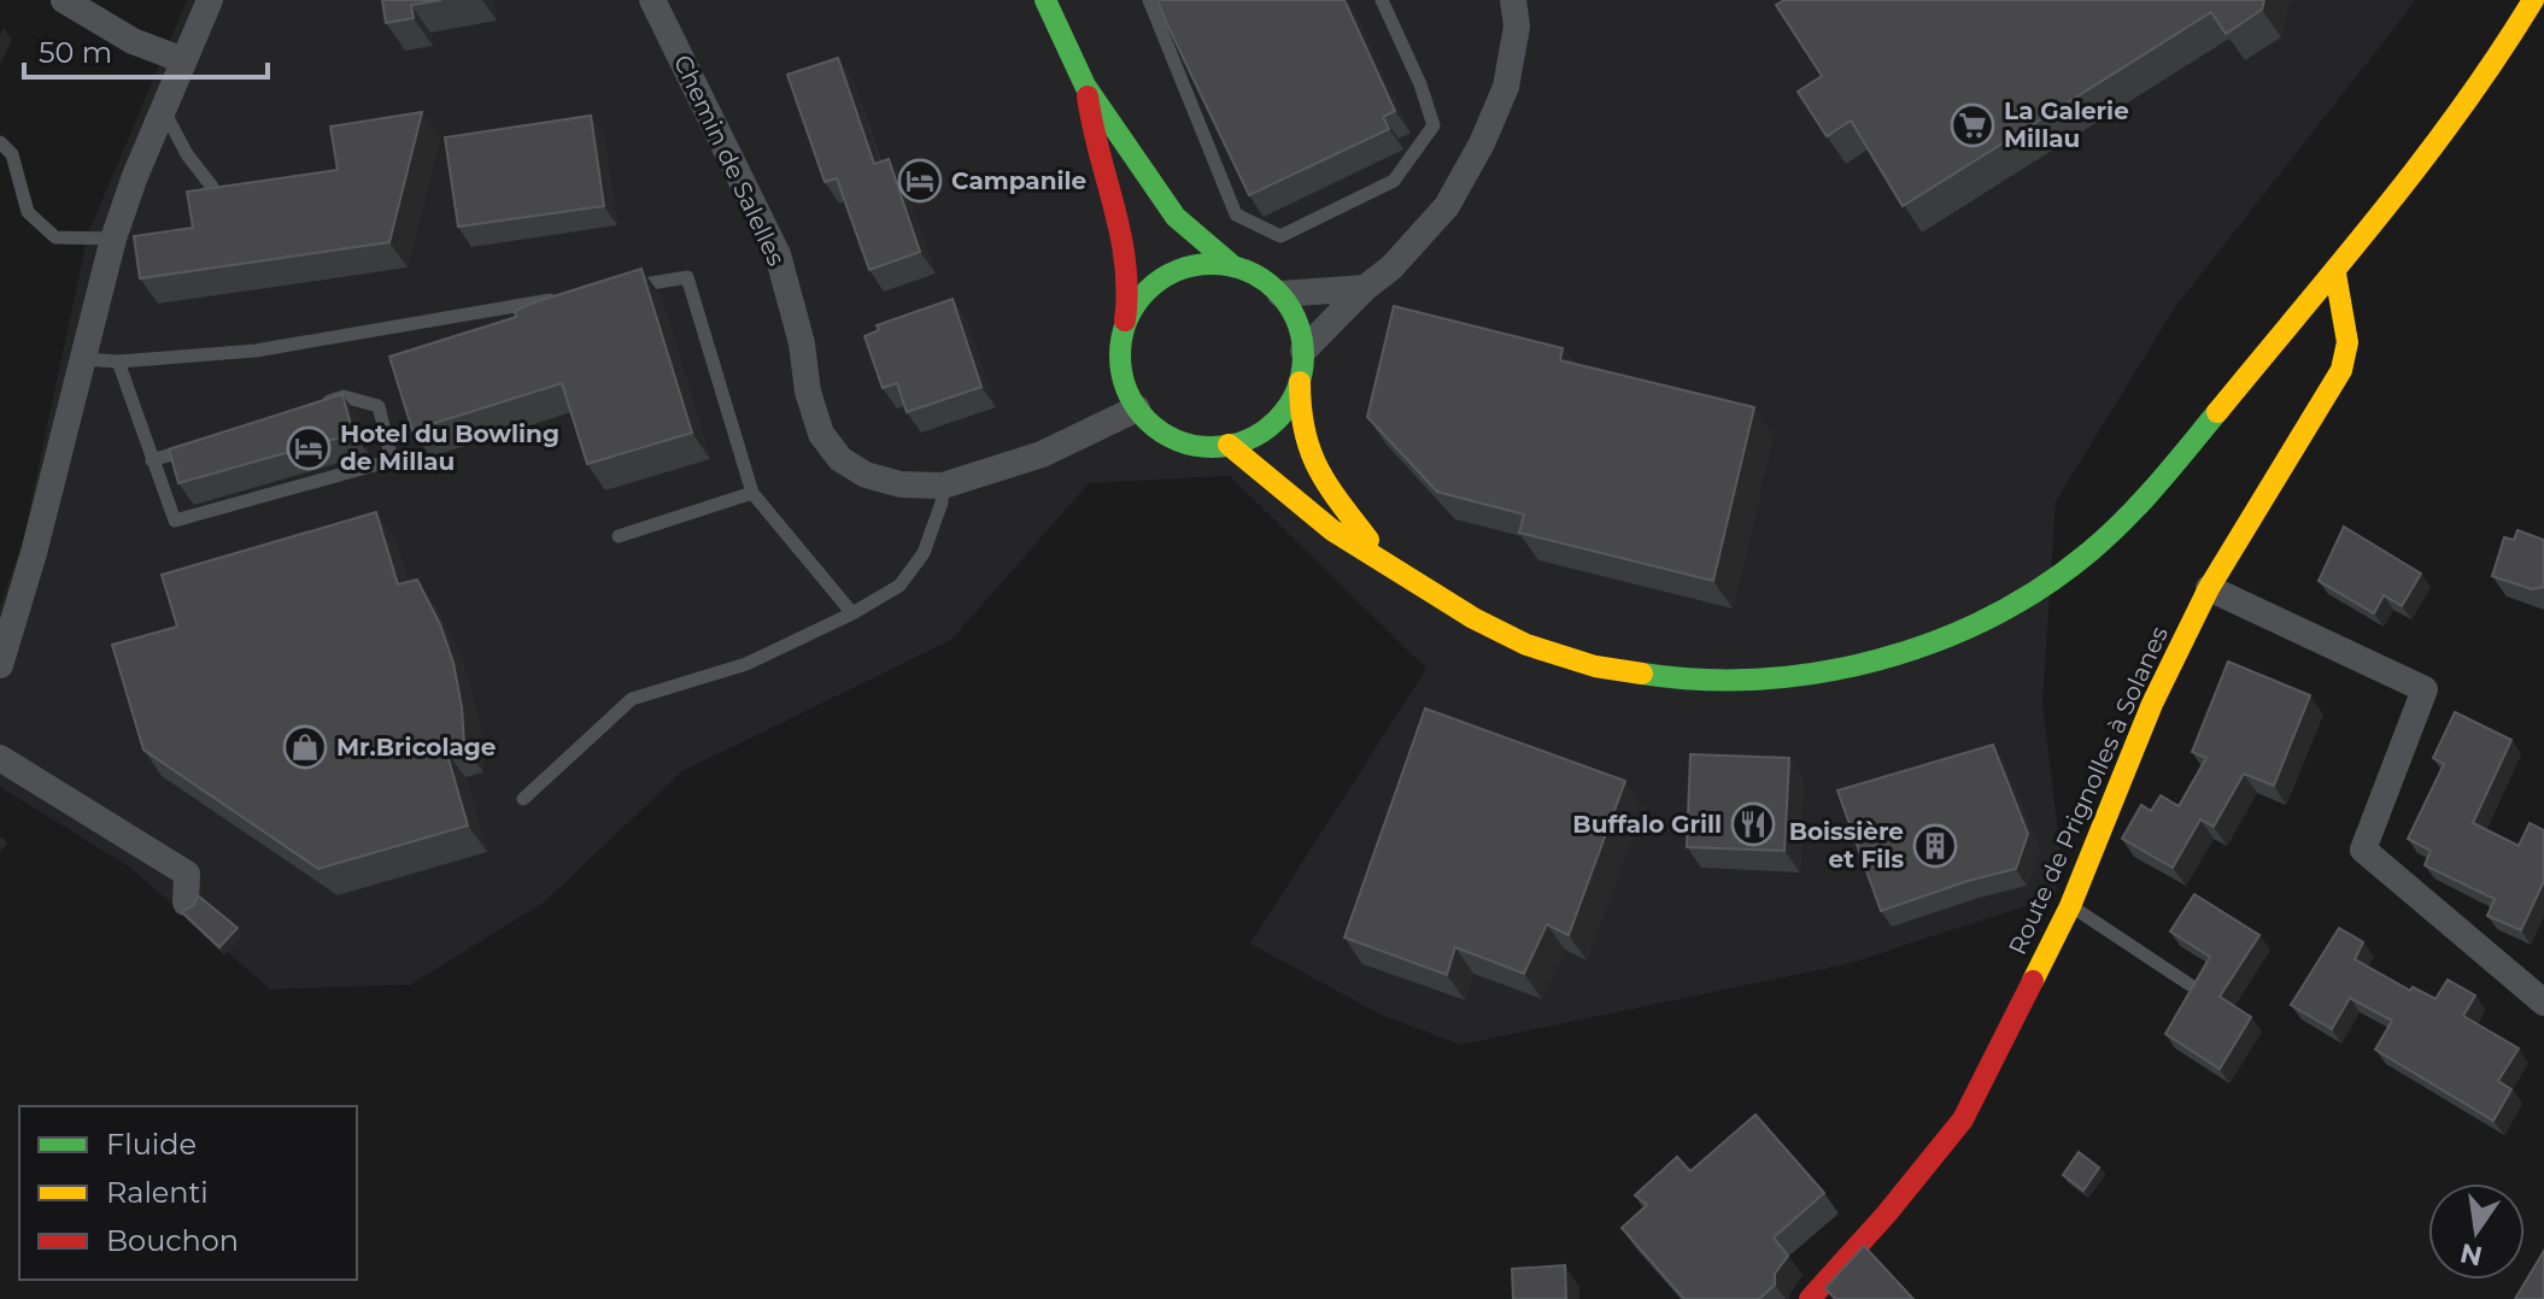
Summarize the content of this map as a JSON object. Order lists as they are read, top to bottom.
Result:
{
  "streets": {
    "main road": ["Route de Prignolles à Solanes"],
    "street": ["Chemin de Salelles"]
  },
  "places": {
    "supermarket": ["La Galerie Millau"],
    "hotel": ["Campanile", "Hotel du Bowling de Millau"],
    "shop": ["Mr.Bricolage"],
    "restaurant": ["Buffalo Grill"],
    "building": ["Boissière et Fils"]
  },
  "legend": ["Fluide", "Ralenti", "Bouchon"],
  "scale_bar": "50 m",
  "north": "bottom"
}
